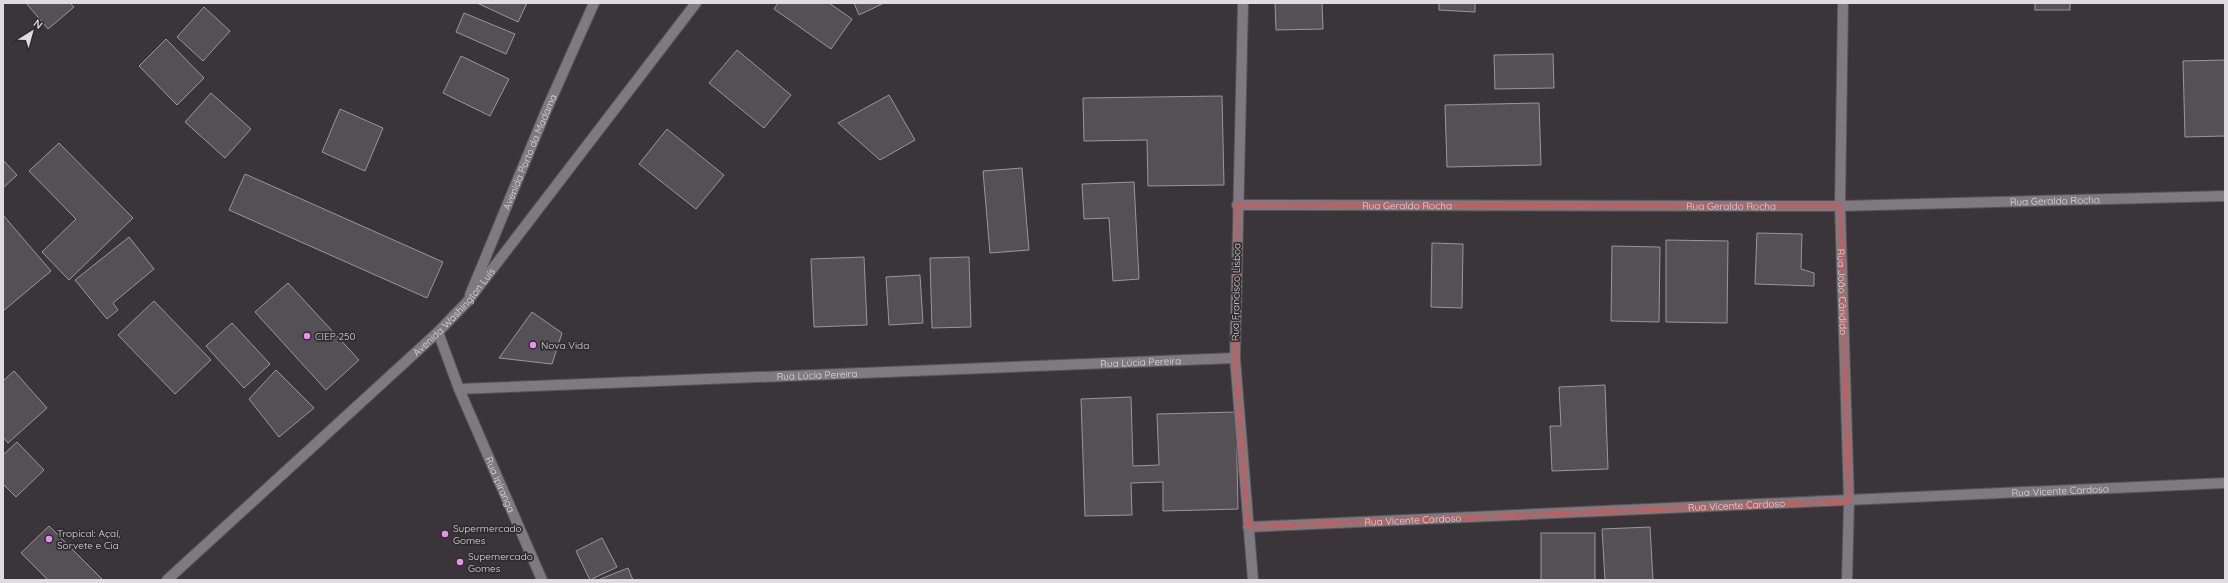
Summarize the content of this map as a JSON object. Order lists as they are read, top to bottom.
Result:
{
  "streets": {
    "street": [
      "Avenida Porto da Madama",
      "Rua Geraldo Rocha",
      "Rua Francisco Lisboa",
      "Rua João Cândido",
      "Avenida Washington Luís",
      "Rua Lúcia Pereira",
      "Rua Ipiranga",
      "Rua Vicente Cardoso"
    ]
  },
  "crossings": [
    ["Avenida Porto da Madama", "Avenida Washington Luís"],
    ["Rua Geraldo Rocha", "Rua Francisco Lisboa"],
    ["Rua Geraldo Rocha", "Rua João Cândido"],
    ["Rua Francisco Lisboa", "Rua Lúcia Pereira"],
    ["Rua Francisco Lisboa", "Rua Vicente Cardoso"],
    ["Rua João Cândido", "Rua Vicente Cardoso"],
    ["Rua Lúcia Pereira", "Rua Ipiranga"]
  ],
  "places": [
    "CIEP 250",
    "Nova Vida",
    "Supermercado Gomes",
    "Tropical: Açaí, Sorvete e Cia",
    "Supemercado Gomes"
  ],
  "north": "top right"
}
